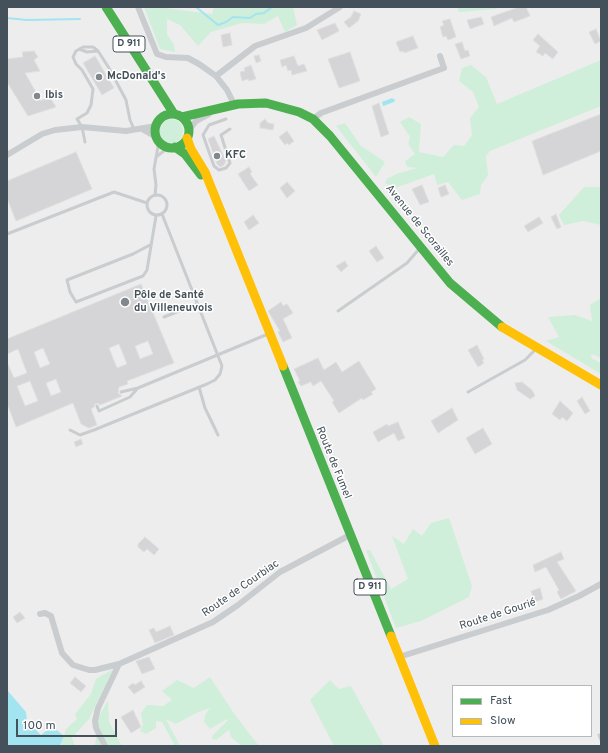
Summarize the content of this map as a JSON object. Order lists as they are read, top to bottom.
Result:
{
  "streets": {
    "main road": ["D 911", "Avenue de Scorailles", "Route de Fumel"],
    "street": ["Route de Courbiac", "Route de Gourié"]
  },
  "crossings": [
    ["D 911", "Avenue de Scorailles"],
    ["D 911", "Route de Fumel"],
    ["Avenue de Scorailles", "Route de Fumel"],
    ["Route de Fumel", "Route de Courbiac"],
    ["Route de Fumel", "Route de Gourié"]
  ],
  "places": [
    "McDonald's",
    "Ibis",
    "KFC",
    "Pôle de Santé du Villeneuvois"
  ],
  "legend": ["Fast", "Slow"],
  "scale_bar": "100 m"
}
